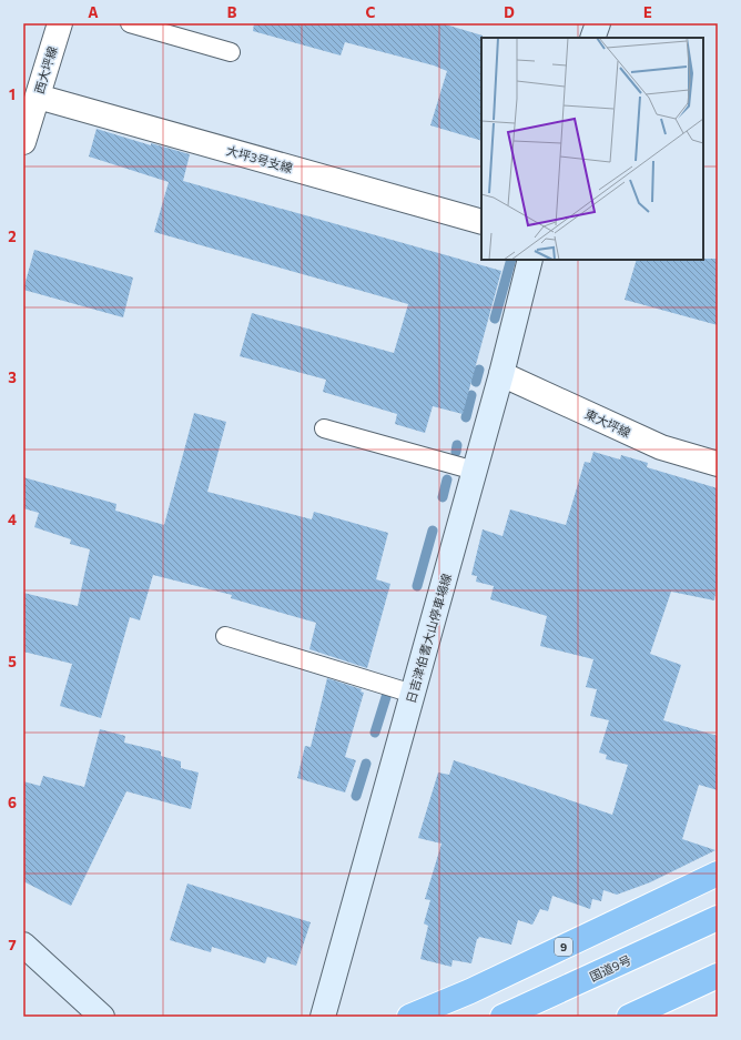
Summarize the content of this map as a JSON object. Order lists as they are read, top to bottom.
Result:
{
  "streets": {
    "highway": ["9", "国道9号"],
    "main road": ["日吉津伯耆大山停車場線"],
    "street": ["西大坪線", "大坪3号支線", "東大坪線"]
  },
  "crossings": [
    ["西大坪線", "大坪3号支線"],
    ["東大坪線", "日吉津伯耆大山停車場線"]
  ],
  "grid": {
    "columns": [
      "A",
      "B",
      "C",
      "D",
      "E"
    ],
    "rows": [
      "1",
      "2",
      "3",
      "4",
      "5",
      "6",
      "7"
    ]
  }
}
